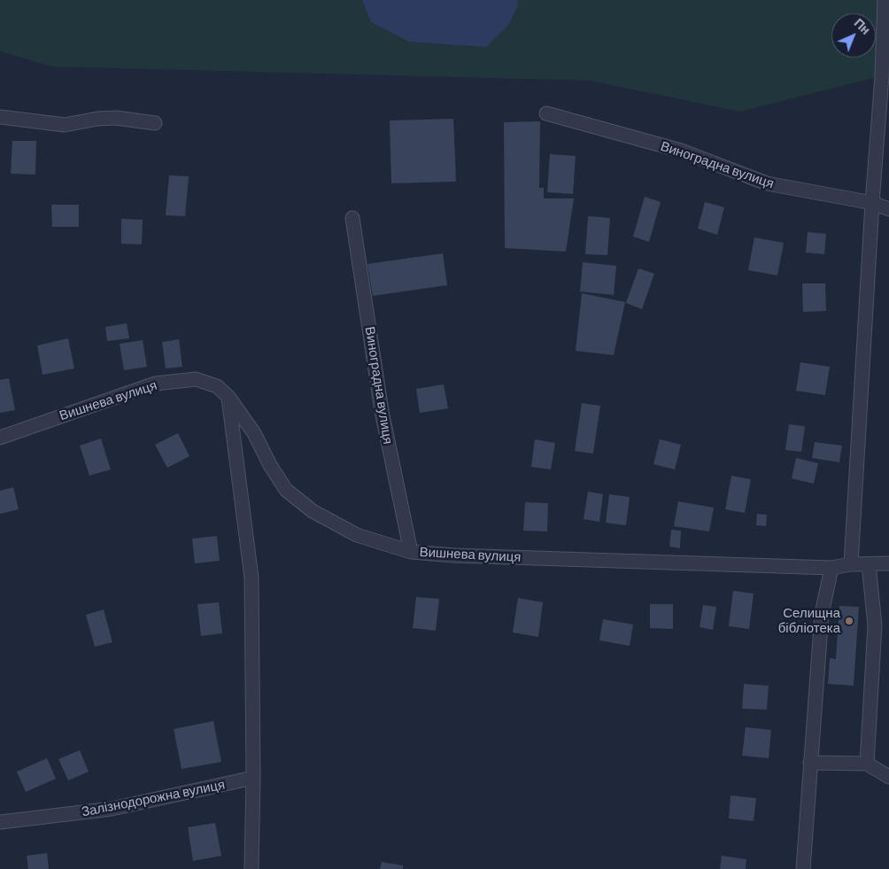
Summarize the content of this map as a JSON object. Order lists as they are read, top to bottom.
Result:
{
  "streets": {
    "street": ["Виноградна вулиця", "Вишнева вулиця", "Залізнодорожна вулиця"]
  },
  "crossings": [
    ["Виноградна вулиця", "Вишнева вулиця"]
  ],
  "places": ["Селищна бібліотека"],
  "north": "top right"
}
